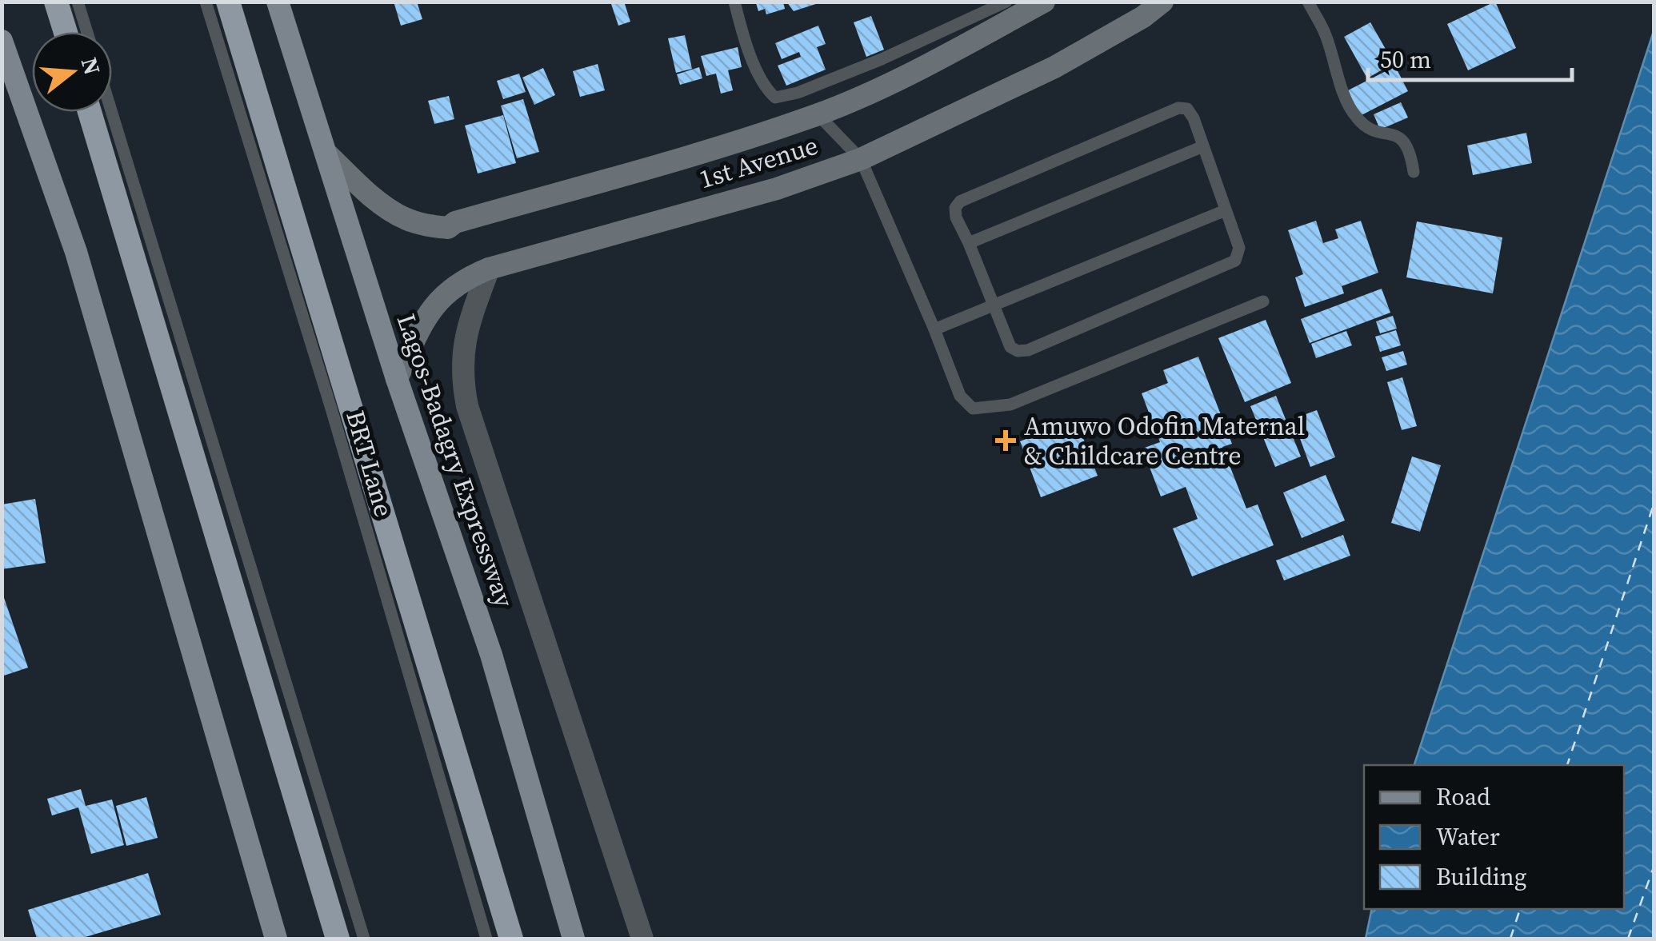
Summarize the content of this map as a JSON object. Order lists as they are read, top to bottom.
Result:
{
  "streets": {
    "main road": ["1st Avenue", "Lagos-Badagry Expressway"],
    "lane": ["BRT Lane"]
  },
  "crossings": [
    ["1st Avenue", "Lagos-Badagry Expressway"]
  ],
  "places": {
    "health": ["Amuwo Odofin Maternal & Childcare Centre"]
  },
  "legend": ["Road", "Water", "Building"],
  "scale_bar": "50 m",
  "north": "right"
}
